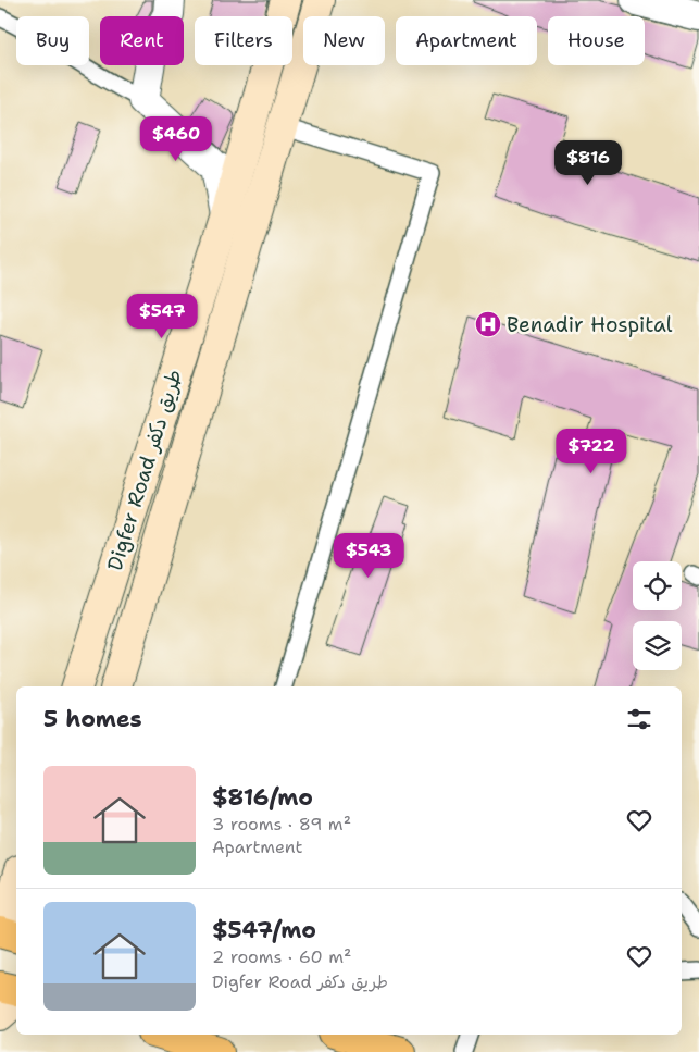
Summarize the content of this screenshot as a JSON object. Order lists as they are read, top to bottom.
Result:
{
  "streets": {
    "street": ["Digfer Road طريق دكفر"]
  },
  "places": {
    "hospital": ["Benadir Hospital"]
  },
  "page": {
    "chip": [
      "Buy",
      "Rent",
      "Filters",
      "New",
      "Apartment",
      "House"
    ],
    "price": [
      "$460",
      "$816",
      "$547",
      "$722",
      "$543"
    ],
    "heading": "5 homes",
    "list": [
      {
        "name": "$816/mo",
        "note": "3 rooms · 89 m² · Apartment"
      },
      {
        "name": "$547/mo",
        "note": "2 rooms · 60 m² · Digfer Road طريق دكفر"
      }
    ]
  }
}
